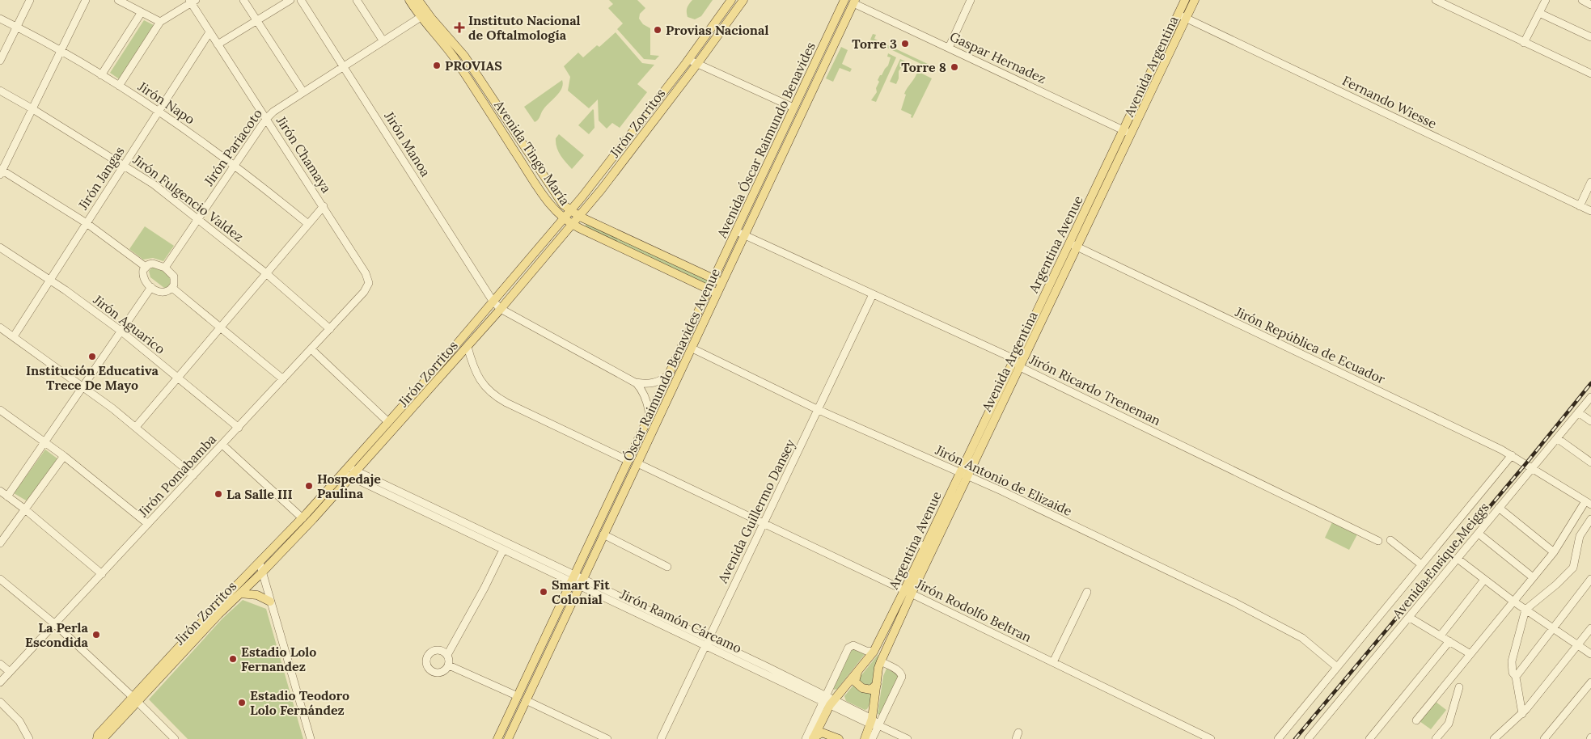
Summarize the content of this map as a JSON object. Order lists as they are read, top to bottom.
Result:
{
  "streets": {
    "main road": [
      "Avenida Argentina",
      "Jirón Zorritos",
      "Avenida Óscar Raimundo Benavides",
      "Avenida Tingo María",
      "Argentina Avenue",
      "Óscar Raimundo Benavides Avenue"
    ],
    "street": [
      "Gaspar Hernadez",
      "Fernando Wiesse",
      "Jirón Napo",
      "Jirón Manoa",
      "Jirón Pariacoto",
      "Jirón Chamaya",
      "Jirón Jangas",
      "Jirón Fulgencio Valdez",
      "Jirón Aguarico",
      "Jirón República de Ecuador",
      "Jirón Ricardo Treneman",
      "Jirón Pomabamba",
      "Jirón Antonio de Elizaide",
      "Avenida Guillermo Dansey",
      "Avenida Enrique Meiggs",
      "Jirón Rodolfo Beltran",
      "Jirón Ramón Cárcamo"
    ]
  },
  "crossings": [
    ["Gaspar Hernadez", "Avenida Argentina"],
    ["Gaspar Hernadez", "Argentina Avenue"],
    ["Gaspar Hernadez", "Óscar Raimundo Benavides Avenue"],
    ["Avenida Argentina", "Fernando Wiesse"],
    ["Avenida Argentina", "Argentina Avenue"],
    ["Avenida Argentina", "Jirón República de Ecuador"],
    ["Avenida Argentina", "Jirón Ricardo Treneman"],
    ["Avenida Argentina", "Jirón Antonio de Elizaide"],
    ["Avenida Argentina", "Jirón Rodolfo Beltran"],
    ["Avenida Argentina", "Jirón Ramón Cárcamo"],
    ["Fernando Wiesse", "Argentina Avenue"],
    ["Jirón Napo", "Jirón Pariacoto"],
    ["Jirón Napo", "Jirón Jangas"],
    ["Jirón Zorritos", "Jirón Manoa"],
    ["Jirón Zorritos", "Avenida Tingo María"],
    ["Jirón Zorritos", "Jirón Ramón Cárcamo"],
    ["Avenida Óscar Raimundo Benavides", "Avenida Tingo María"],
    ["Avenida Óscar Raimundo Benavides", "Óscar Raimundo Benavides Avenue"],
    ["Avenida Óscar Raimundo Benavides", "Jirón Ricardo Treneman"],
    ["Jirón Manoa", "Jirón Pariacoto"],
    ["Jirón Pariacoto", "Avenida Tingo María"],
    ["Jirón Pariacoto", "Jirón Chamaya"],
    ["Jirón Pariacoto", "Jirón Fulgencio Valdez"],
    ["Avenida Tingo María", "Óscar Raimundo Benavides Avenue"],
    ["Jirón Chamaya", "Jirón Jangas"],
    ["Jirón Chamaya", "Jirón Pomabamba"],
    ["Jirón Jangas", "Jirón Fulgencio Valdez"],
    ["Jirón Jangas", "Jirón Aguarico"],
    ["Jirón Fulgencio Valdez", "Jirón Pomabamba"],
    ["Argentina Avenue", "Jirón República de Ecuador"],
    ["Argentina Avenue", "Jirón Ricardo Treneman"],
    ["Argentina Avenue", "Jirón Antonio de Elizaide"],
    ["Argentina Avenue", "Jirón Rodolfo Beltran"],
    ["Jirón Aguarico", "Jirón Pomabamba"],
    ["Jirón República de Ecuador", "Avenida Enrique Meiggs"],
    ["Óscar Raimundo Benavides Avenue", "Jirón Ricardo Treneman"],
    ["Óscar Raimundo Benavides Avenue", "Jirón Antonio de Elizaide"],
    ["Óscar Raimundo Benavides Avenue", "Jirón Rodolfo Beltran"],
    ["Óscar Raimundo Benavides Avenue", "Jirón Ramón Cárcamo"],
    ["Jirón Ricardo Treneman", "Avenida Guillermo Dansey"],
    ["Jirón Antonio de Elizaide", "Avenida Guillermo Dansey"],
    ["Avenida Guillermo Dansey", "Jirón Rodolfo Beltran"],
    ["Avenida Guillermo Dansey", "Jirón Ramón Cárcamo"]
  ],
  "places": {
    "health": ["Instituto Nacional de Oftalmología"],
    "other": [
      "Provias Nacional",
      "Torre 3",
      "PROVIAS",
      "Torre 8",
      "Institución Educativa Trece De Mayo",
      "Hospedaje Paulina",
      "La Salle III",
      "Smart Fit Colonial",
      "La Perla Escondida",
      "Estadio Lolo Fernandez",
      "Estadio Teodoro Lolo Fernández"
    ]
  }
}
